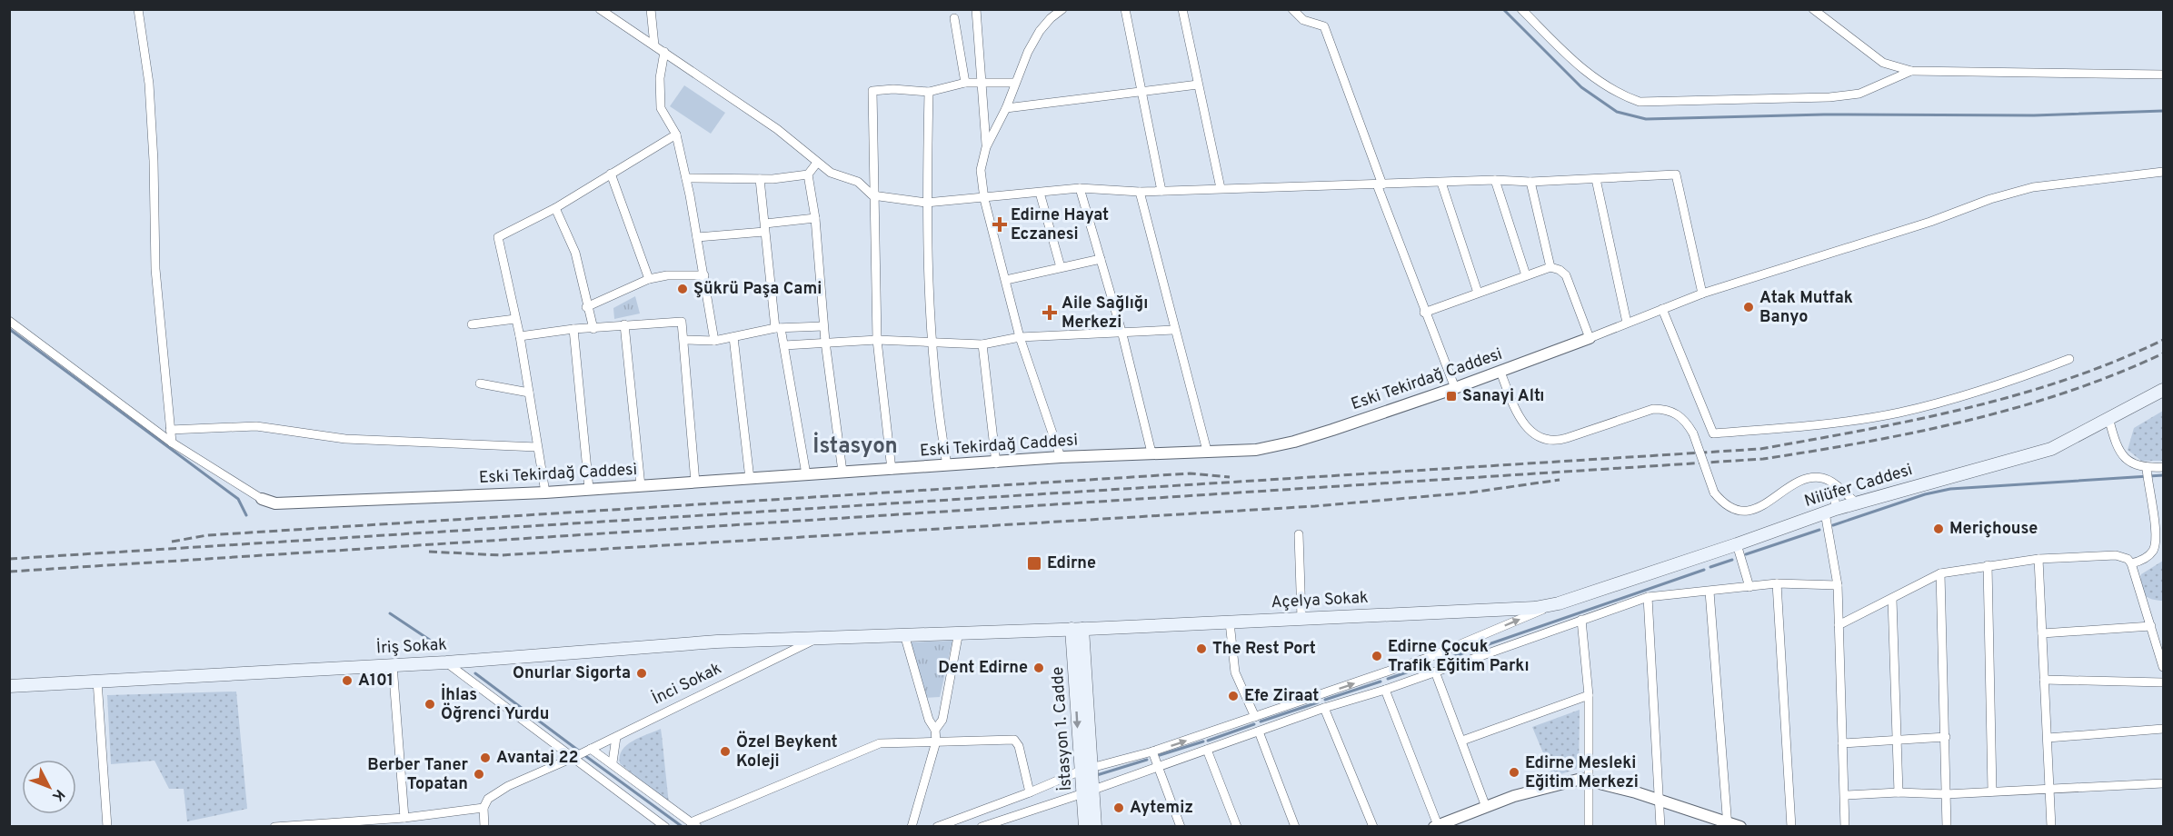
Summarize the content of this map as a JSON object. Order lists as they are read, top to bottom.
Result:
{
  "streets": {
    "main road": [
      "Nilüfer Caddesi",
      "Açelya Sokak",
      "İriş Sokak",
      "İnci Sokak",
      "İstasyon 1. Cadde"
    ],
    "street": ["Eski Tekirdağ Caddesi"]
  },
  "crossings": [
    ["Nilüfer Caddesi", "Açelya Sokak"],
    ["Açelya Sokak", "İnci Sokak"],
    ["Açelya Sokak", "İstasyon 1. Cadde"],
    ["İriş Sokak", "İnci Sokak"],
    ["İnci Sokak", "İstasyon 1. Cadde"]
  ],
  "districts": ["İstasyon"],
  "places": {
    "health": ["Edirne Hayat Eczanesi", "Aile Sağlığı Merkezi"],
    "other": [
      "Şükrü Paşa Cami",
      "Atak Mutfak Banyo",
      "Meriçhouse",
      "The Rest Port",
      "Edirne Çocuk Trafik Eğitim Parkı",
      "Dent Edirne",
      "Onurlar Sigorta",
      "A101",
      "Efe Ziraat",
      "İhlas Öğrenci Yurdu",
      "Özel Beykent Koleji",
      "Avantaj 22",
      "Edirne Mesleki Eğitim Merkezi",
      "Berber Taner Topatan",
      "Aytemiz"
    ],
    "transit": ["Sanayi Altı", "Edirne"]
  },
  "north": "bottom right"
}
